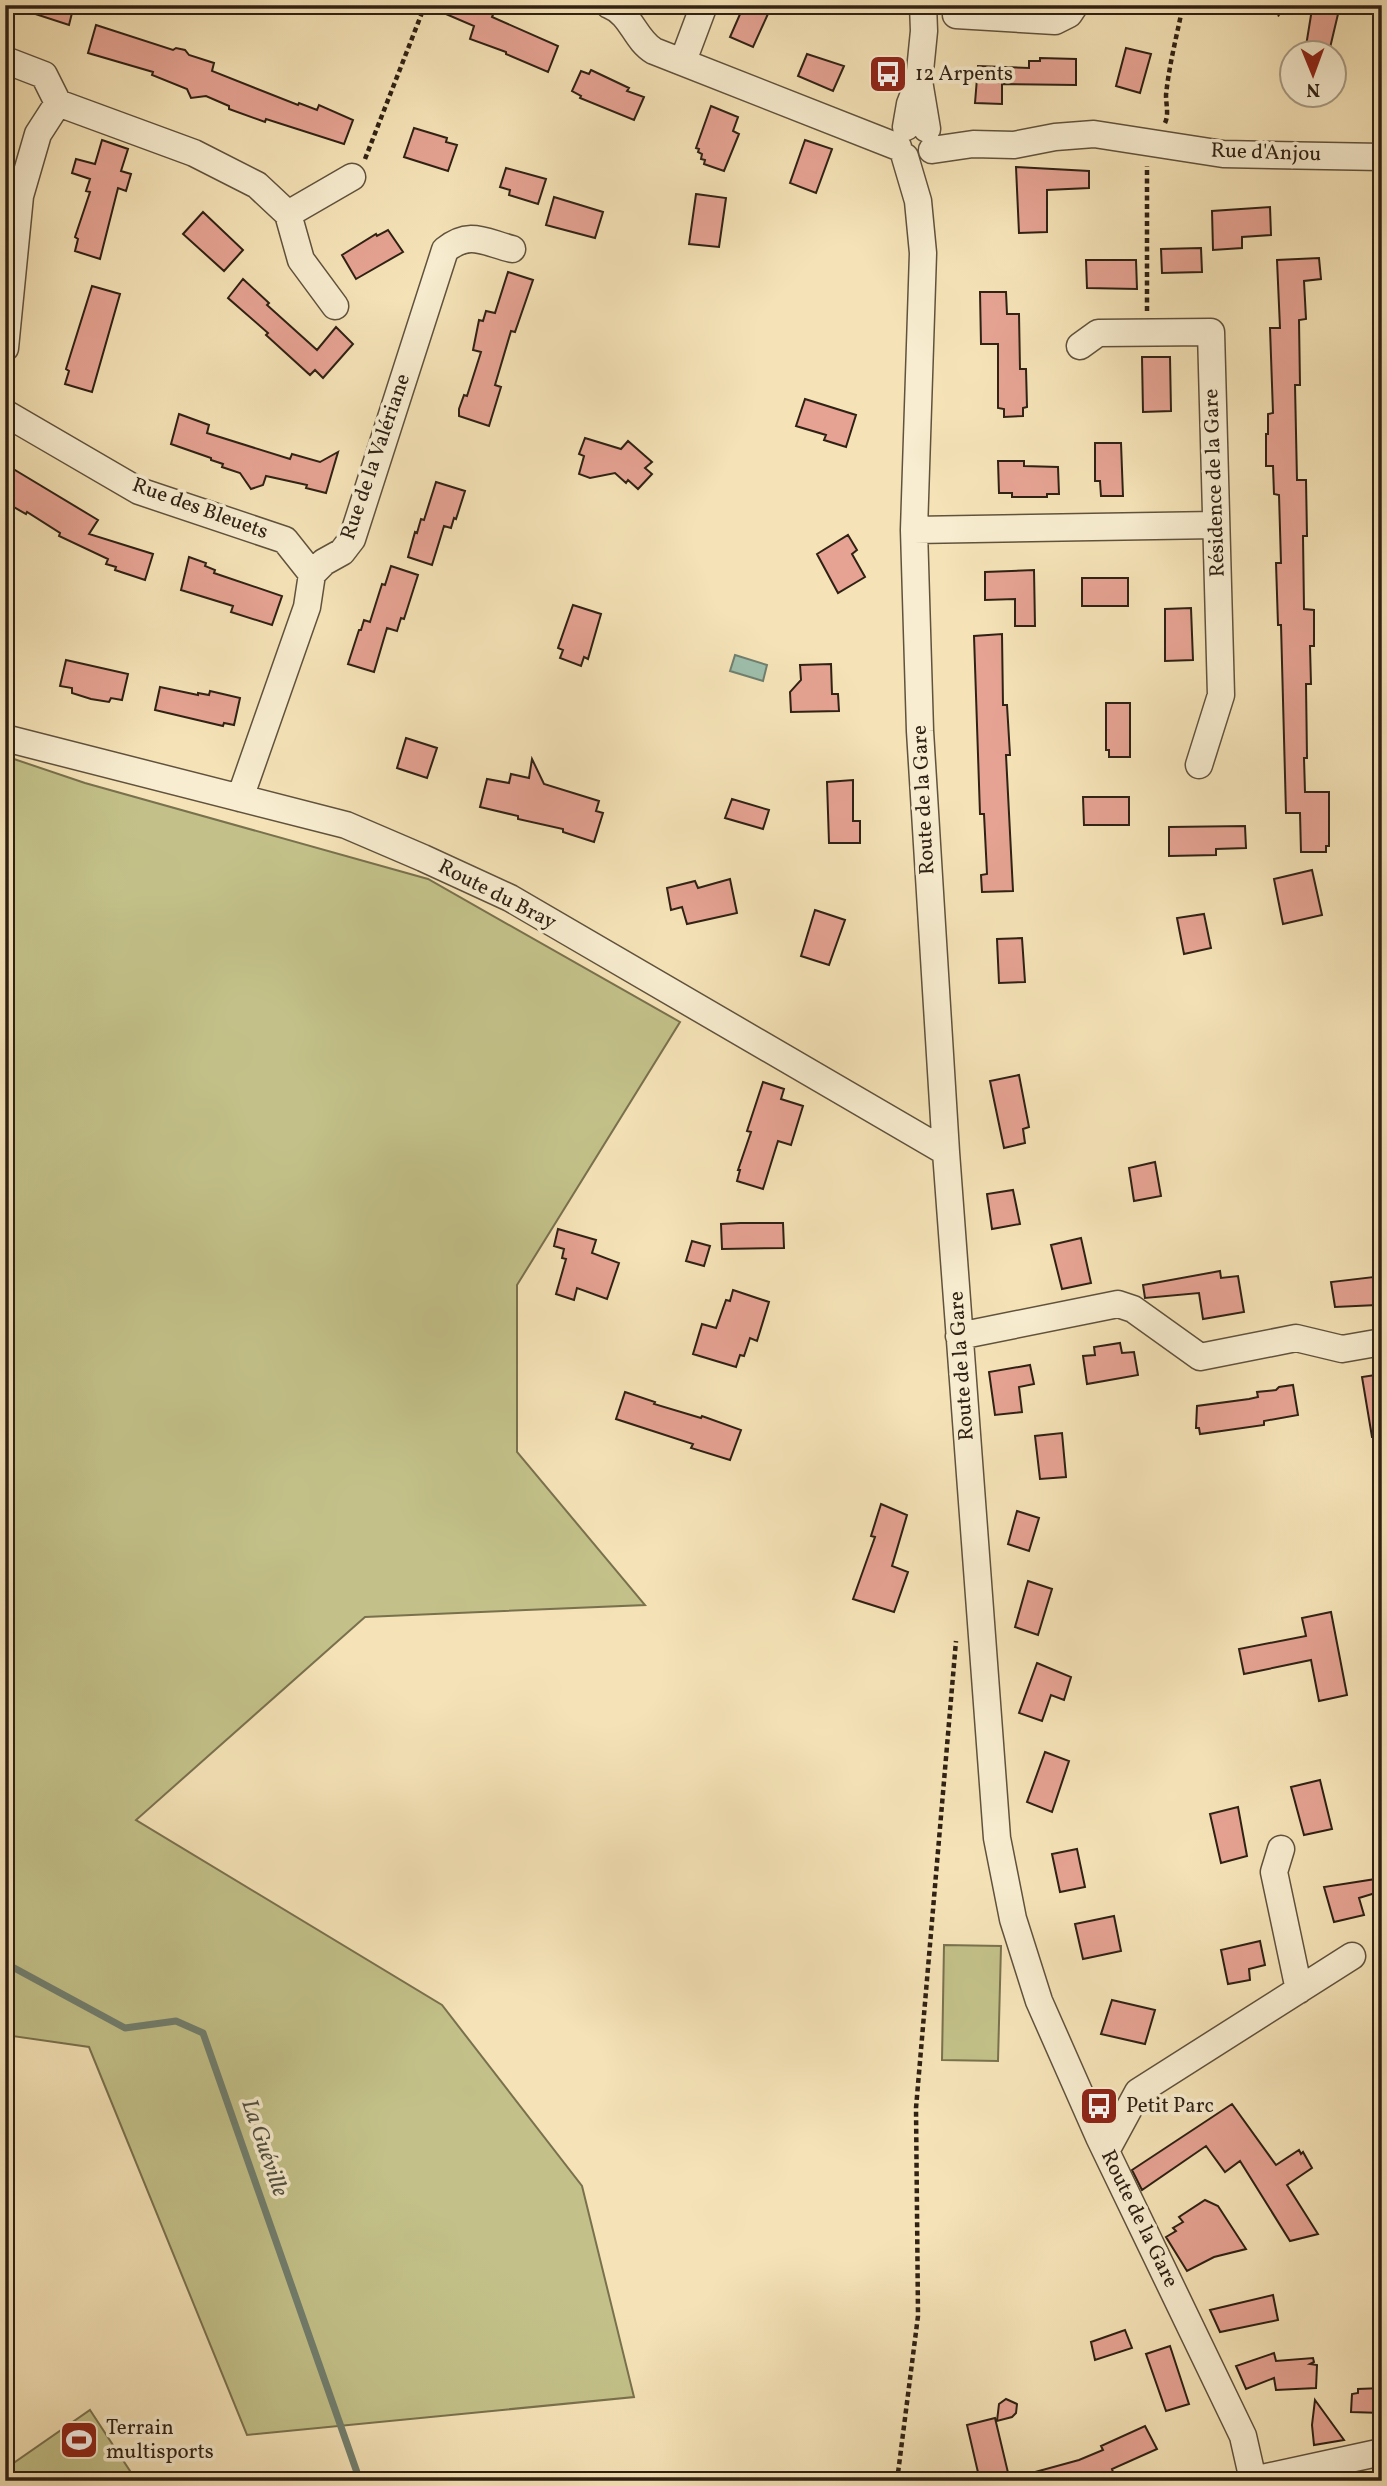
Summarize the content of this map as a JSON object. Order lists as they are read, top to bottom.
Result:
{
  "streets": {
    "street": [
      "Rue d'Anjou",
      "Rue de la Valériane",
      "Résidence de la Gare",
      "Rue des Bleuets",
      "Route de la Gare",
      "Route du Bray"
    ]
  },
  "crossings": [
    ["Rue d'Anjou", "Route de la Gare"],
    ["Rue de la Valériane", "Rue des Bleuets"],
    ["Route de la Gare", "Route du Bray"]
  ],
  "water": ["La Guéville"],
  "places": {
    "bus stop": ["12 Arpents", "Petit Parc"],
    "sports": ["Terrain multisports"]
  },
  "north": "bottom"
}
